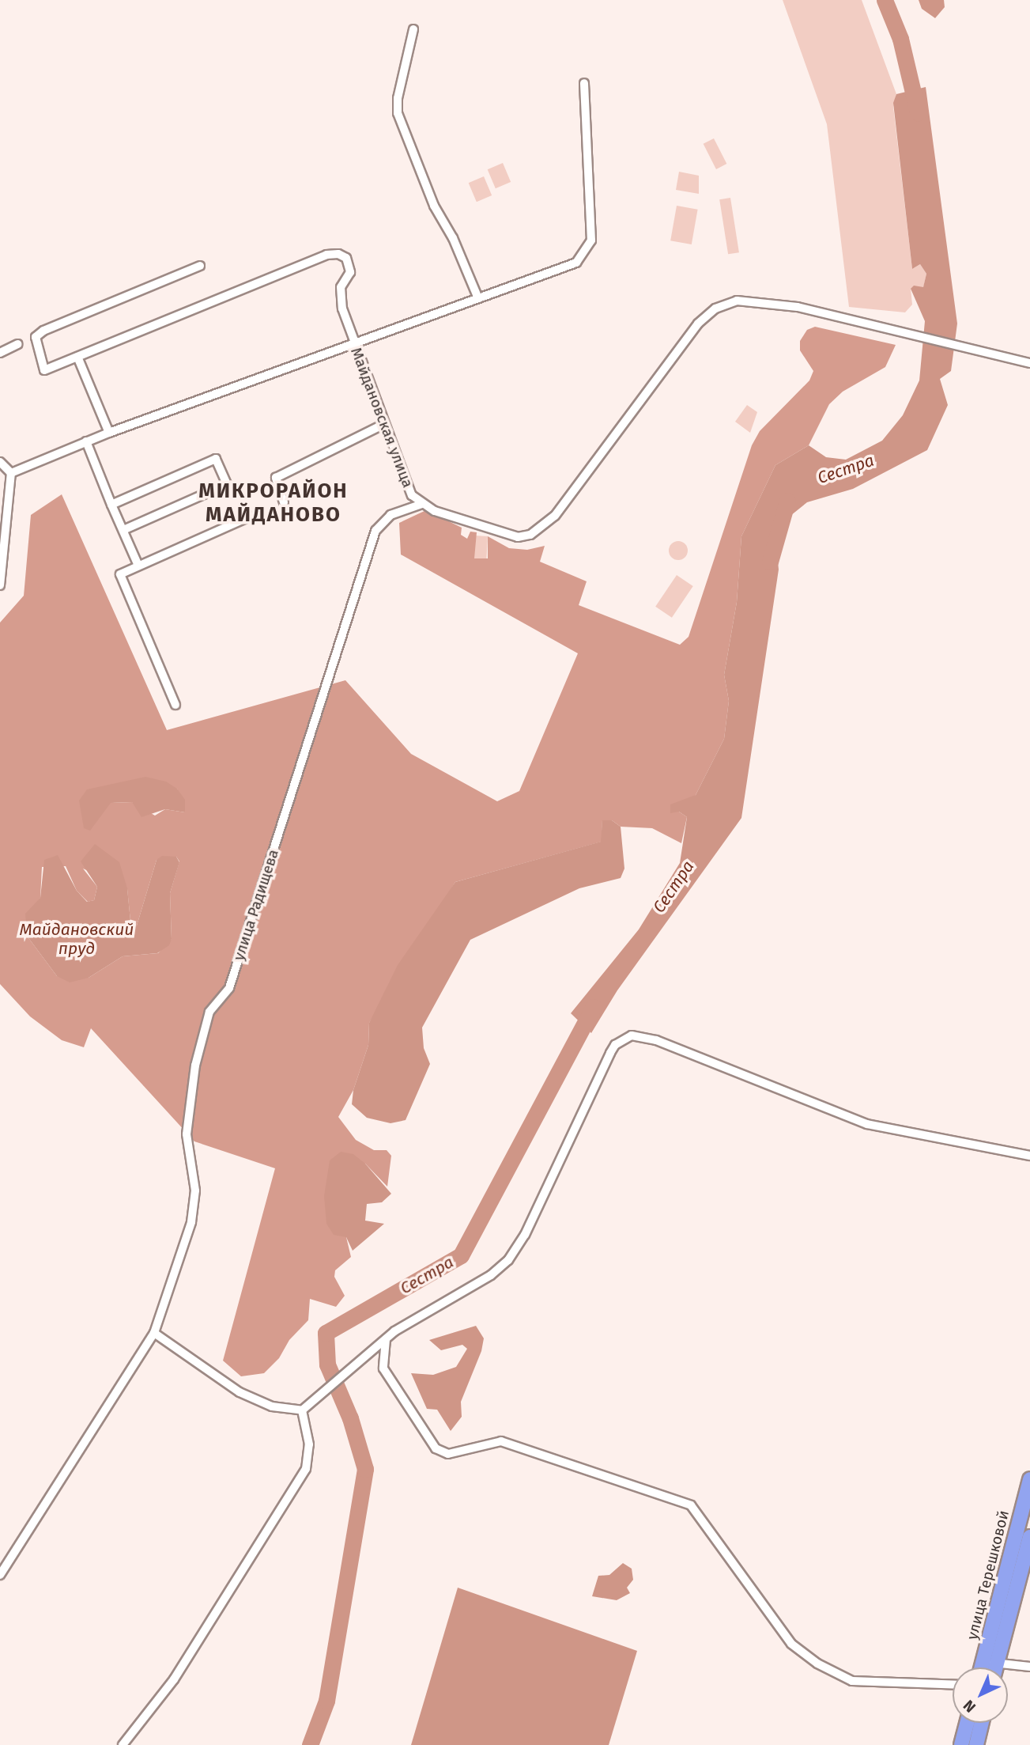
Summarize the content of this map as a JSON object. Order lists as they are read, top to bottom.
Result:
{
  "streets": {
    "highway": ["улица Терешковой"],
    "street": ["Майдановская улица", "улица Радищева"]
  },
  "crossings": [
    ["Майдановская улица", "улица Радищева"]
  ],
  "districts": ["МИКРОРАЙОН МАЙДАНОВО"],
  "water": ["Сестра", "Майдановский пруд"],
  "north": "bottom left"
}
